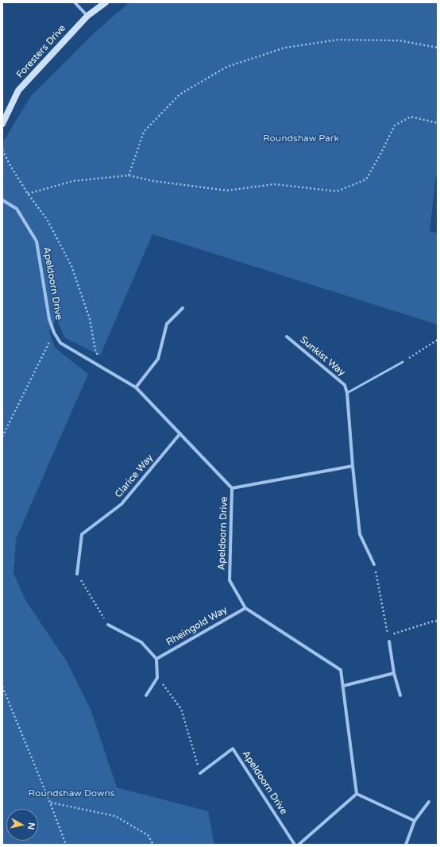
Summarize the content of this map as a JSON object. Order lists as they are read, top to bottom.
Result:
{
  "streets": {
    "main road": ["Foresters Drive"],
    "street": [
      "Apeldoorn Drive",
      "Sunkist Way",
      "Clarice Way",
      "Rheingold Way"
    ]
  },
  "crossings": [
    ["Apeldoorn Drive", "Clarice Way"],
    ["Apeldoorn Drive", "Rheingold Way"]
  ],
  "parks": ["Roundshaw Park", "Roundshaw Downs"],
  "north": "right"
}
